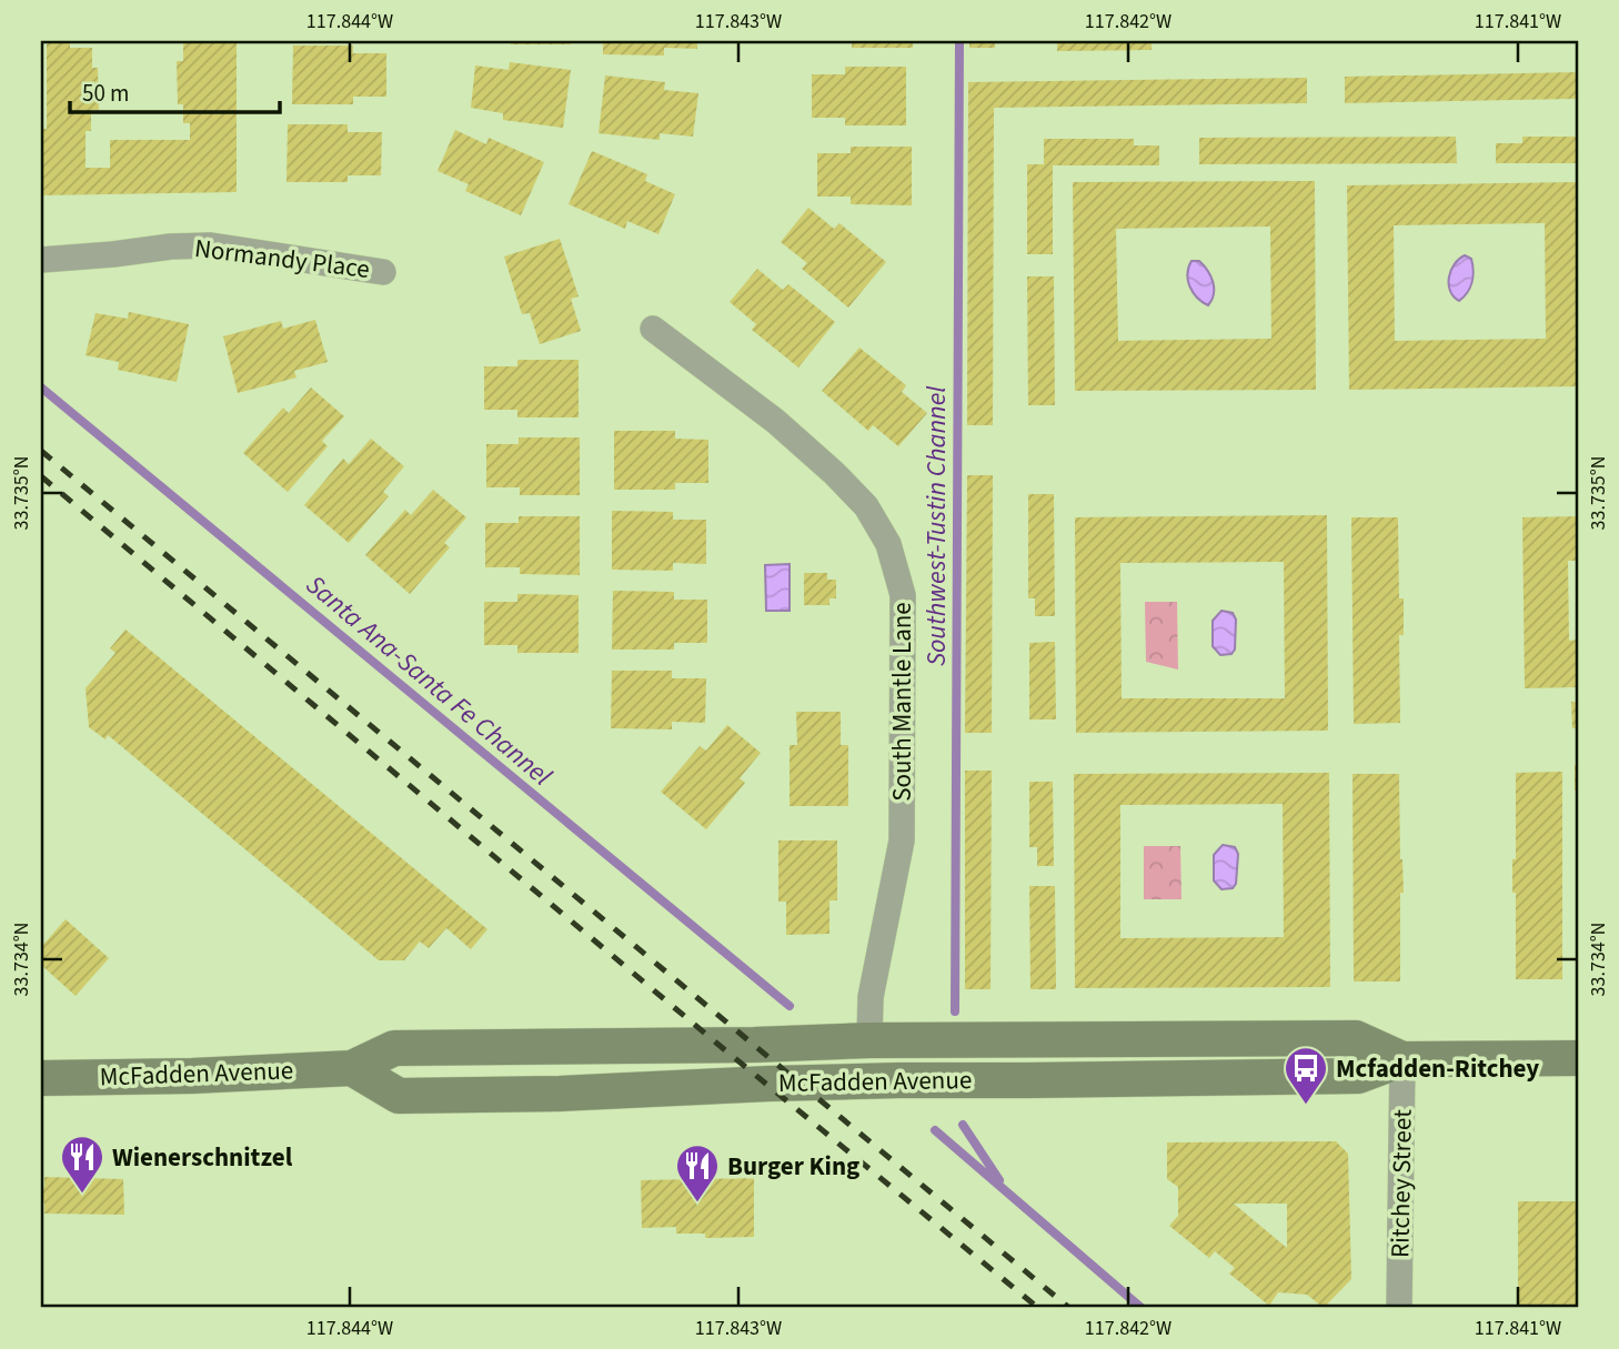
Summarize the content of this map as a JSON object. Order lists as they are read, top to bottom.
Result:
{
  "streets": {
    "main road": ["McFadden Avenue"],
    "street": ["Normandy Place", "South Mantle Lane", "Ritchey Street"]
  },
  "crossings": [
    ["South Mantle Lane", "McFadden Avenue"],
    ["McFadden Avenue", "Ritchey Street"]
  ],
  "water": ["Southwest-Tustin Channel", "Santa Ana-Santa Fe Channel"],
  "places": {
    "bus stop": ["Mcfadden-Ritchey"],
    "restaurant": ["Wienerschnitzel", "Burger King"]
  },
  "scale_bar": "50 m",
  "coordinates": [
    "117.844°W",
    "117.843°W",
    "117.842°W",
    "117.841°W",
    "33.735°N",
    "33.734°N"
  ]
}
